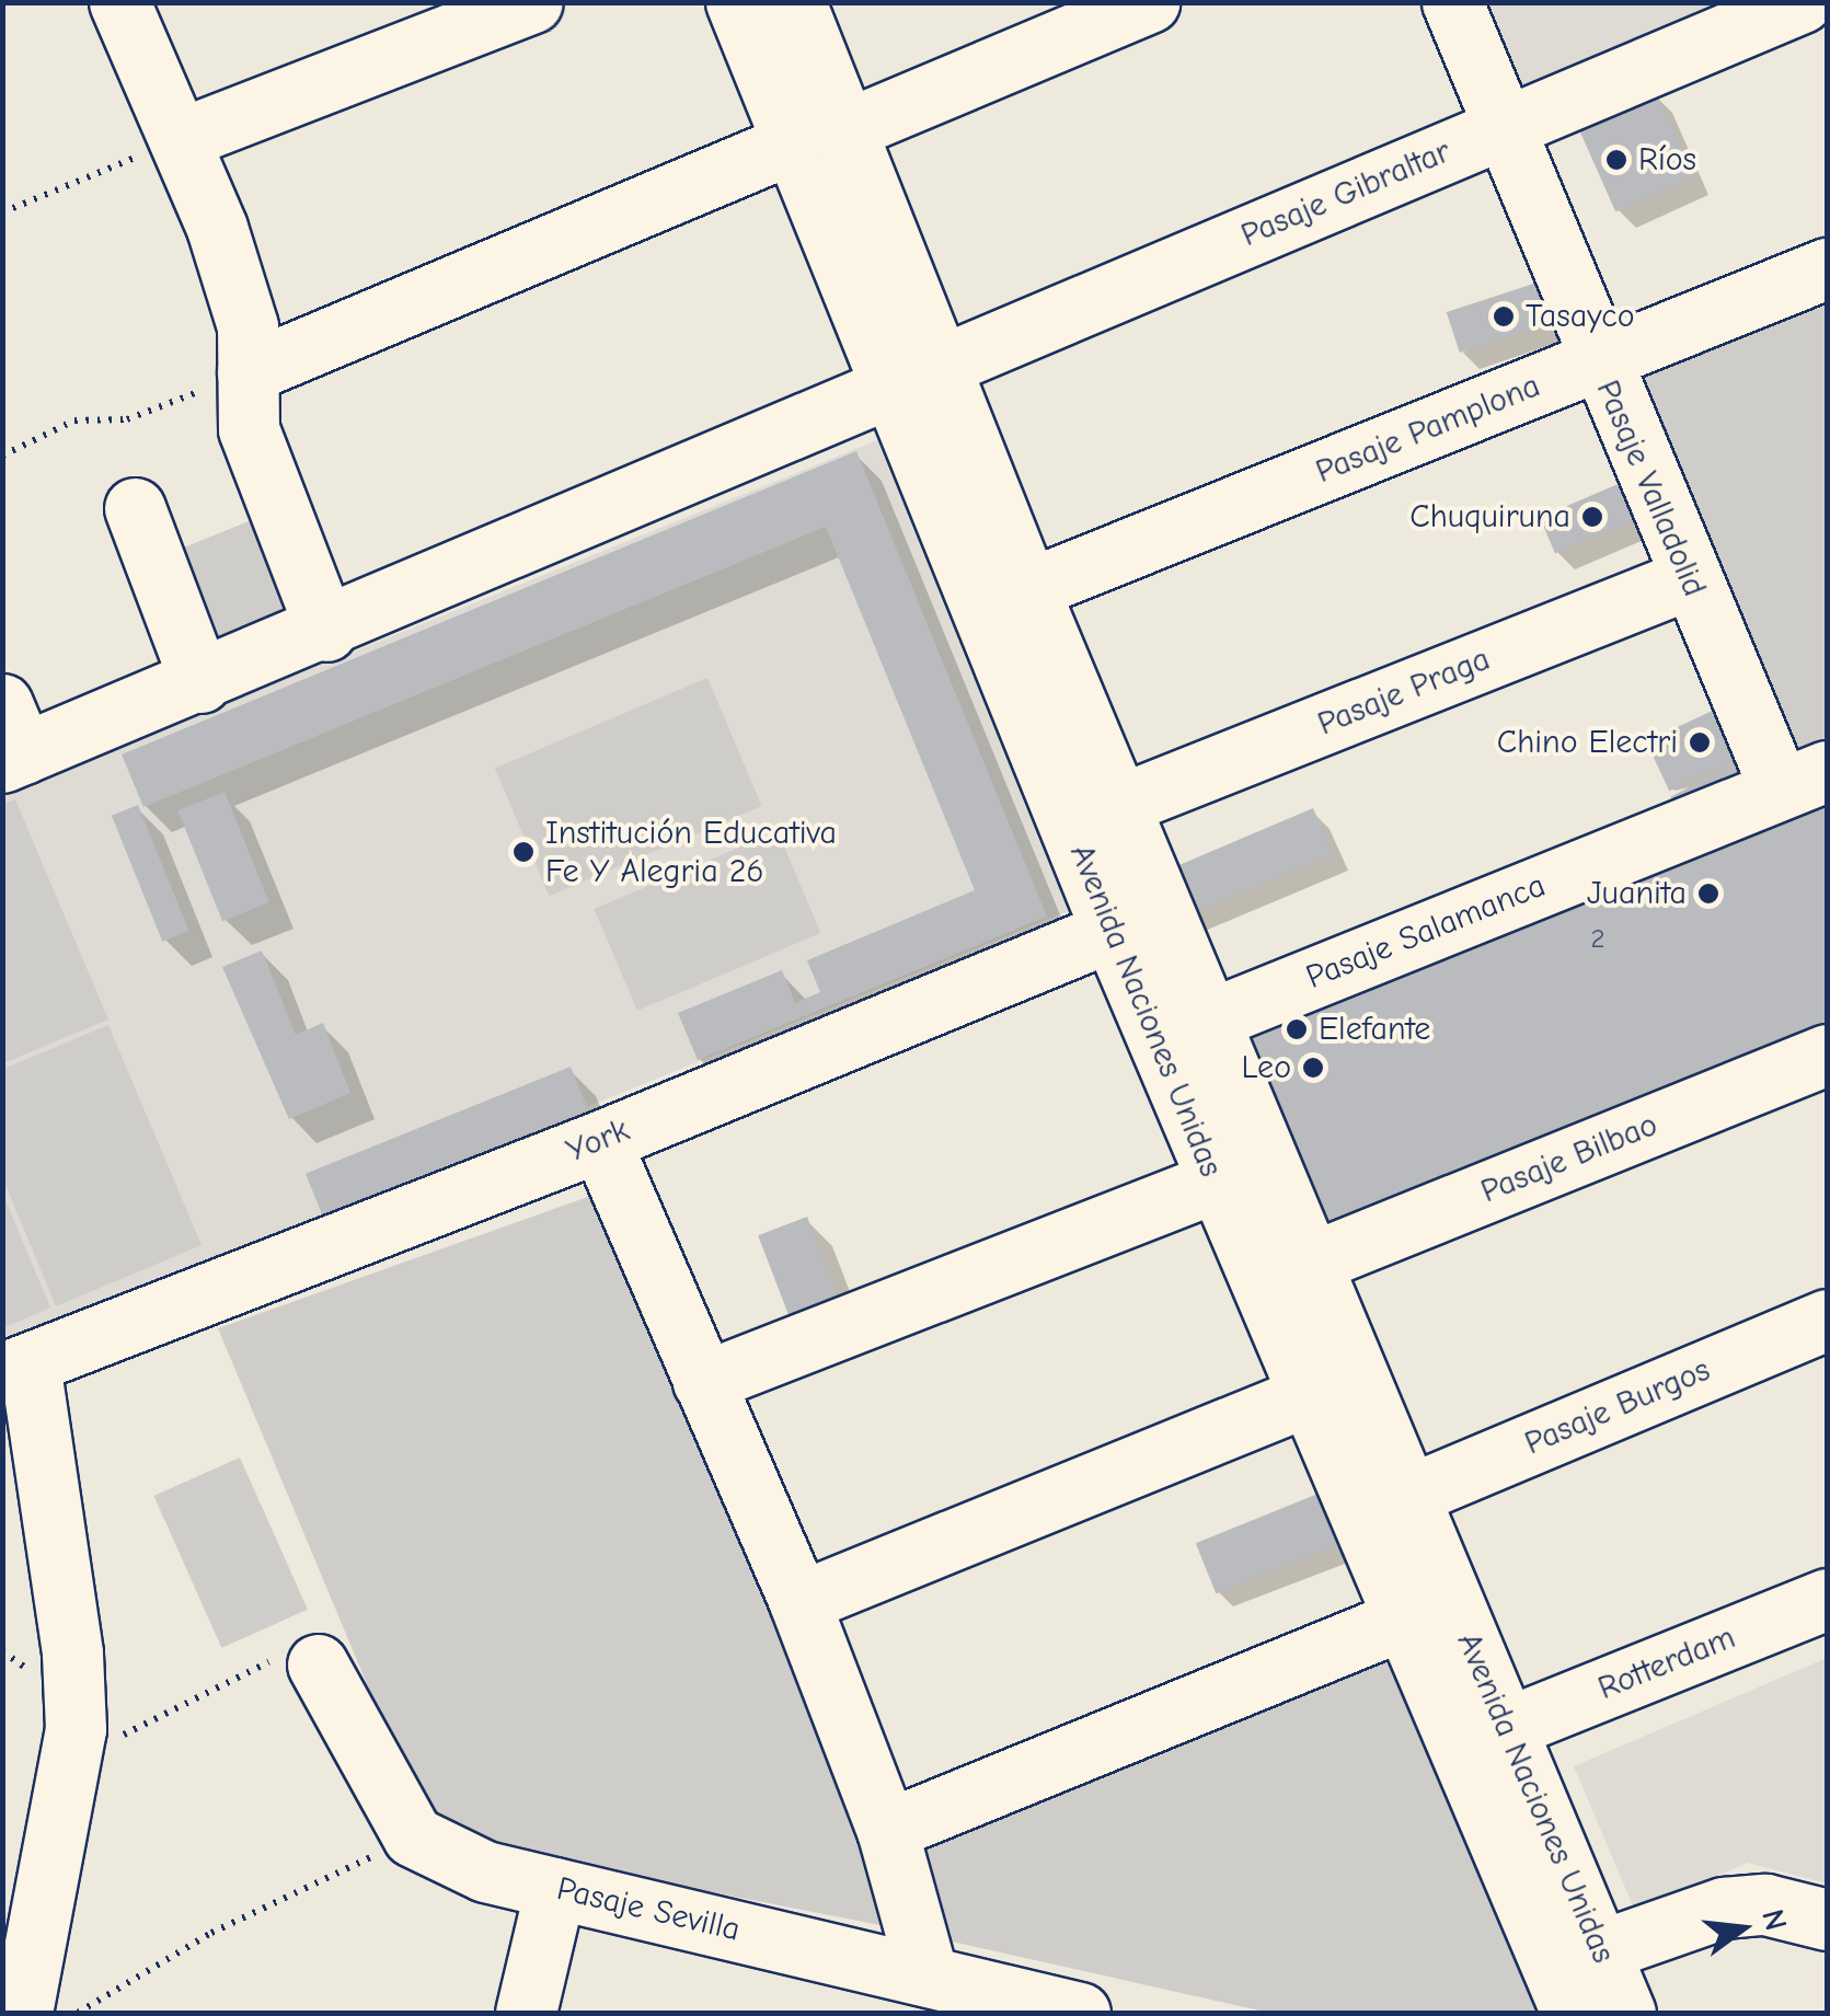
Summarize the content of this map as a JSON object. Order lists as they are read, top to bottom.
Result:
{
  "streets": {
    "street": [
      "Pasaje Gibraltar",
      "Pasaje Pamplona",
      "Pasaje Valladolid",
      "Pasaje Praga",
      "Pasaje Salamanca",
      "Avenida Naciones Unidas",
      "York",
      "Pasaje Bilbao",
      "Pasaje Burgos",
      "Rotterdam",
      "Pasaje Sevilla"
    ]
  },
  "crossings": [
    ["Pasaje Gibraltar", "Pasaje Valladolid"],
    ["Pasaje Gibraltar", "Avenida Naciones Unidas"],
    ["Pasaje Pamplona", "Pasaje Valladolid"],
    ["Pasaje Pamplona", "Avenida Naciones Unidas"],
    ["Pasaje Valladolid", "Pasaje Praga"],
    ["Pasaje Valladolid", "Pasaje Salamanca"],
    ["Pasaje Praga", "Avenida Naciones Unidas"],
    ["Pasaje Salamanca", "Avenida Naciones Unidas"],
    ["Avenida Naciones Unidas", "York"],
    ["Avenida Naciones Unidas", "Pasaje Bilbao"],
    ["Avenida Naciones Unidas", "Pasaje Burgos"],
    ["Avenida Naciones Unidas", "Rotterdam"]
  ],
  "places": [
    "Ríos",
    "Tasayco",
    "Chuquiruna",
    "Chino Electri",
    "Institución Educativa Fe Y Alegria 26",
    "Juanita",
    "Elefante",
    "Leo"
  ],
  "house_numbers": ["2"],
  "north": "right"
}
